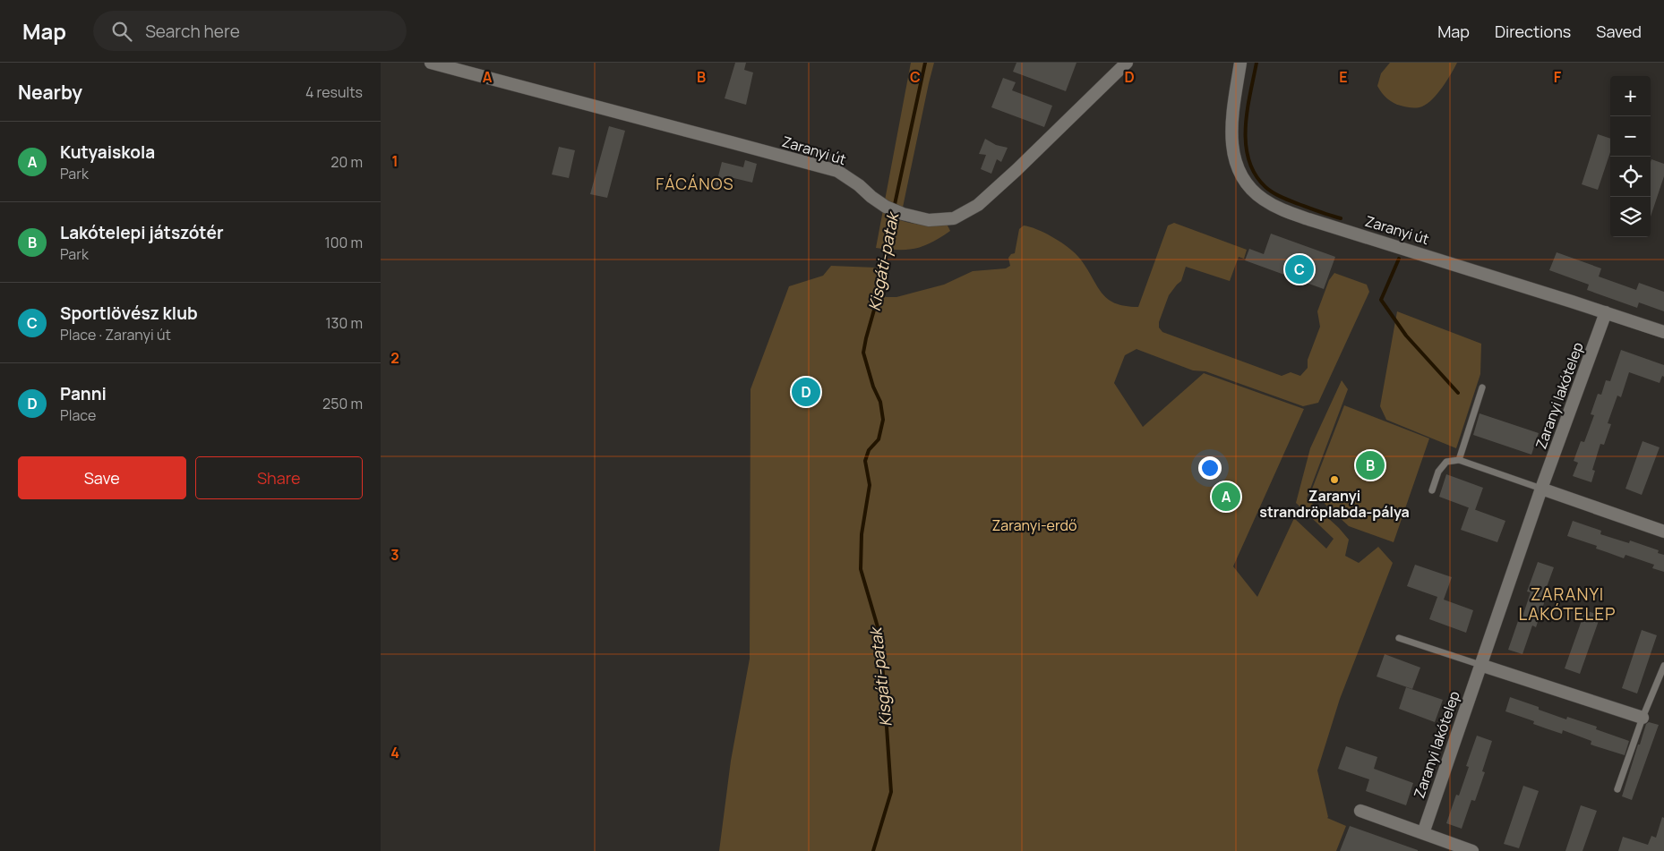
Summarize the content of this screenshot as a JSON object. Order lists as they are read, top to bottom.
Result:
{
  "streets": {
    "street": ["Zaranyi út", "Zaranyi lakótelep"]
  },
  "crossings": [
    ["Zaranyi út", "Zaranyi lakótelep"]
  ],
  "districts": ["FÁCÁNOS", "ZARANYI LAKÓTELEP"],
  "water": ["Kisgáti-patak"],
  "parks": ["Zaranyi-erdő"],
  "places": ["Zaranyi strandröplabda-pálya"],
  "page": {
    "header": "Map",
    "search": "Search here",
    "nav": ["Map", "Directions", "Saved"],
    "heading": ["Nearby", "4 results"],
    "map_buttons": ["+", "−"],
    "list": [
      {
        "mark": "A",
        "name": "Kutyaiskola",
        "note": "Park",
        "value": "20 m"
      },
      {
        "mark": "B",
        "name": "Lakótelepi játszótér",
        "note": "Park",
        "value": "100 m"
      },
      {
        "mark": "C",
        "name": "Sportlövész klub",
        "note": "Place · Zaranyi út",
        "value": "130 m"
      },
      {
        "mark": "D",
        "name": "Panni",
        "note": "Place",
        "value": "250 m"
      }
    ],
    "pins": [
      "C",
      "D",
      "B",
      "A"
    ],
    "buttons": ["Save", "Share"]
  },
  "grid": {
    "columns": [
      "A",
      "B",
      "C",
      "D",
      "E",
      "F"
    ],
    "rows": [
      "1",
      "2",
      "3",
      "4"
    ]
  }
}
